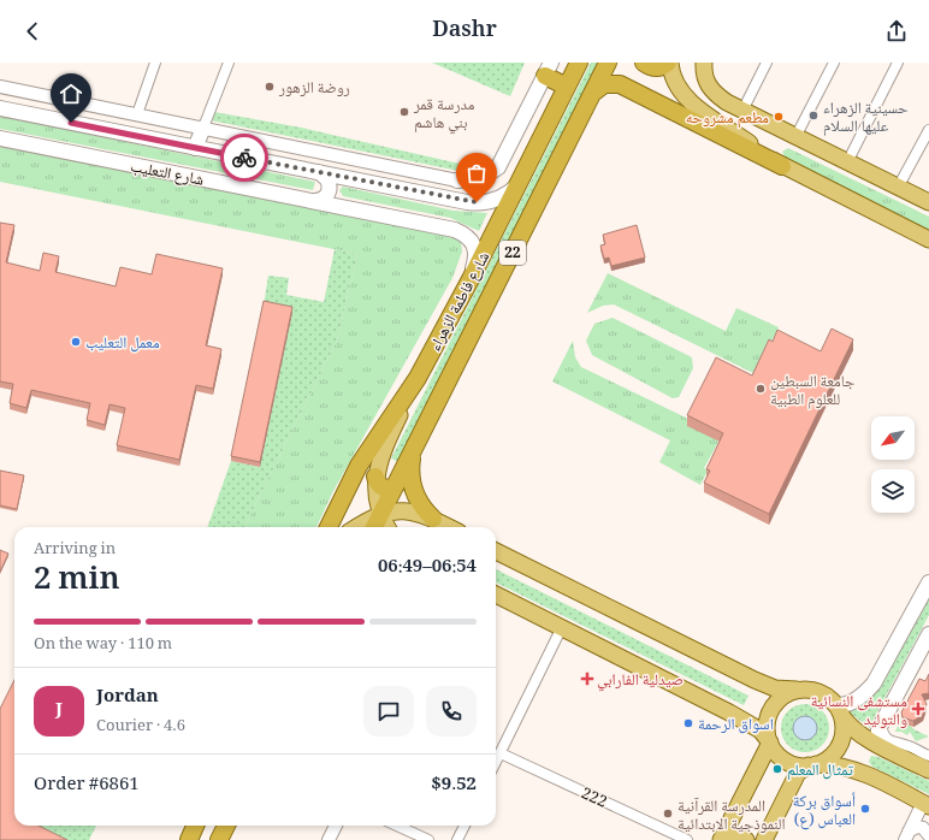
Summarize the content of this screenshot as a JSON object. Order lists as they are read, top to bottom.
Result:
{
  "streets": {
    "highway": ["22", "شارع فاطمة الزهراء"],
    "main road": ["شارع التعليب"],
    "street": ["222"]
  },
  "crossings": [
    ["شارع التعليب", "شارع فاطمة الزهراء"]
  ],
  "places": {
    "other": [
      "روضة الزهور",
      "مدرسة قمر بني هاشم",
      "حسينية الزهراء عليها السلام",
      "مطعم مشروحه",
      "معمل التعليب",
      "جامعة السبطين للعلوم الطبية",
      "اسواق الرحمة",
      "تمثال المعلم",
      "أسواق بركة العباس (ع)",
      "المدرسة القرآنية النموذجية الابتدائية"
    ],
    "health": ["صيدلية الفارابي", "مستشفى النسائية والتوليد"]
  },
  "north": "bottom left",
  "page": {
    "header": "Dashr",
    "heading": ["2 min", "Arriving in", "06:49–06:54"],
    "panel": [
      "Jordan",
      "Courier · 4.6",
      "Order #6861",
      "$9.52"
    ],
    "bar": "On the way · 110 m",
    "round": "J"
  }
}
